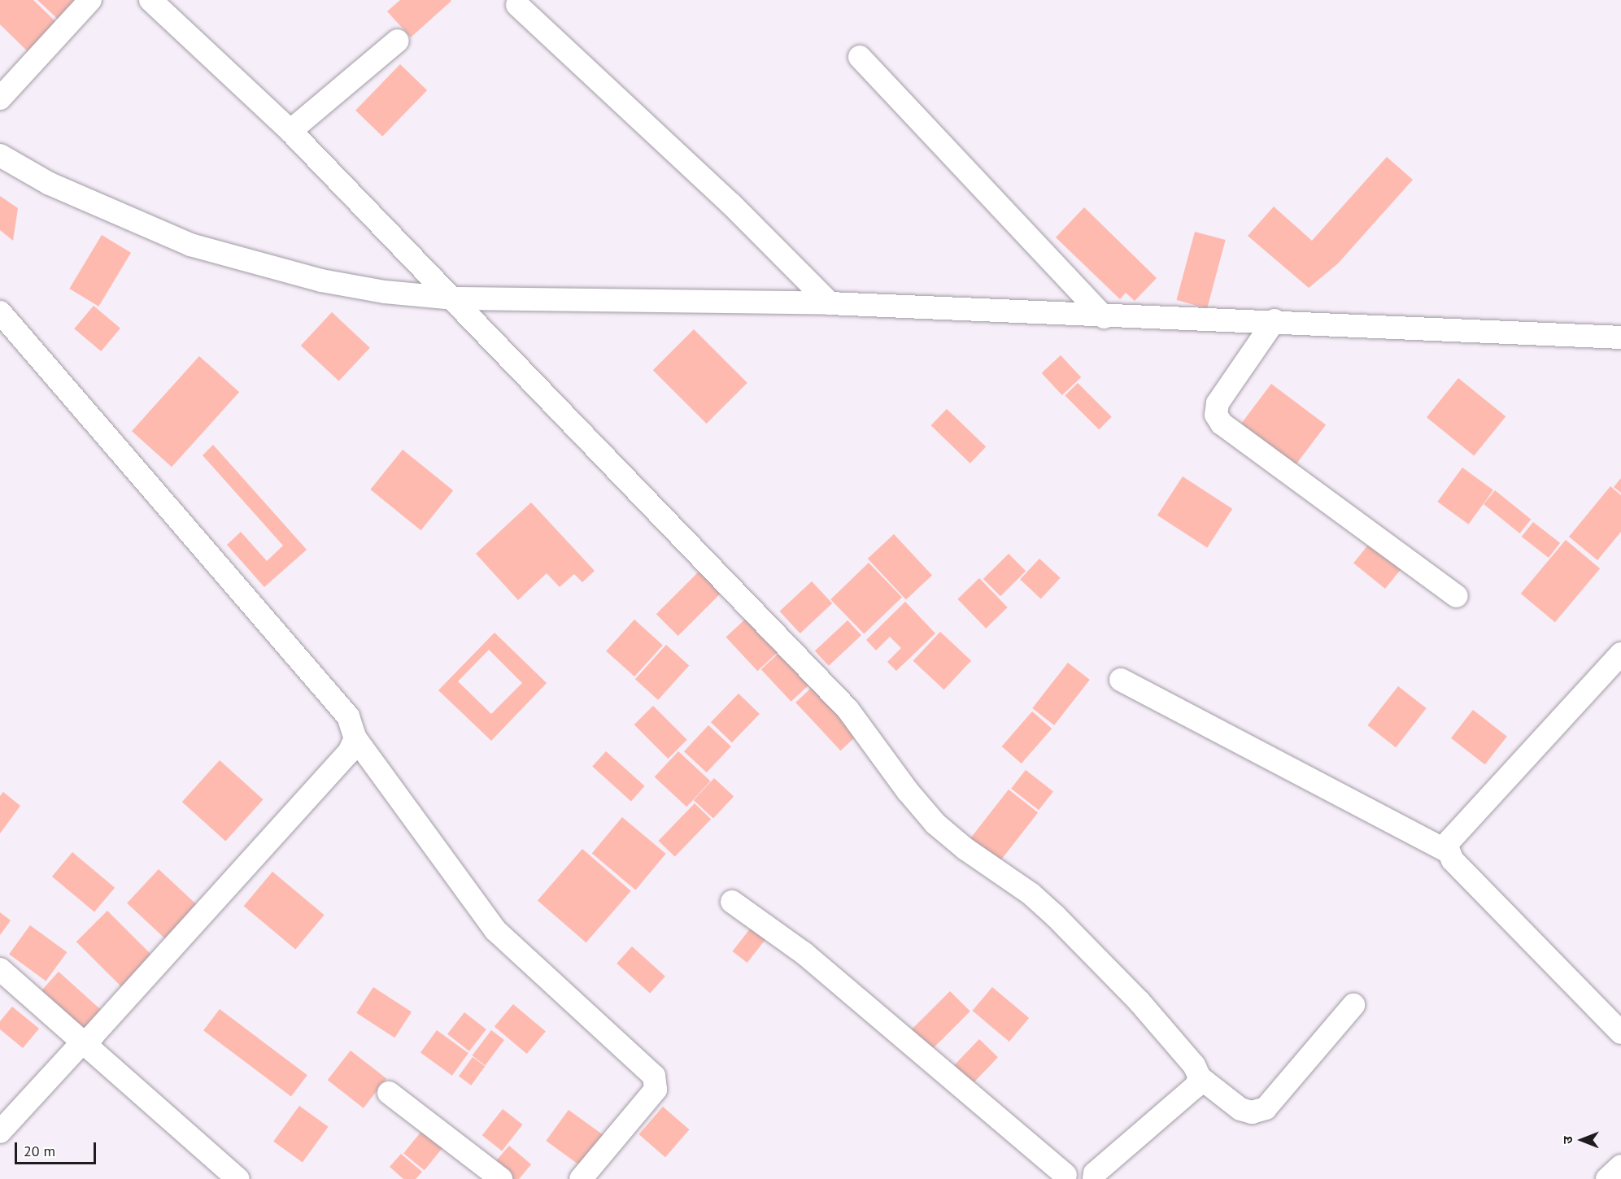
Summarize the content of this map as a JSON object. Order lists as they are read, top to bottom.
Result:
{
  "scale_bar": "20 m",
  "north": "left"
}
